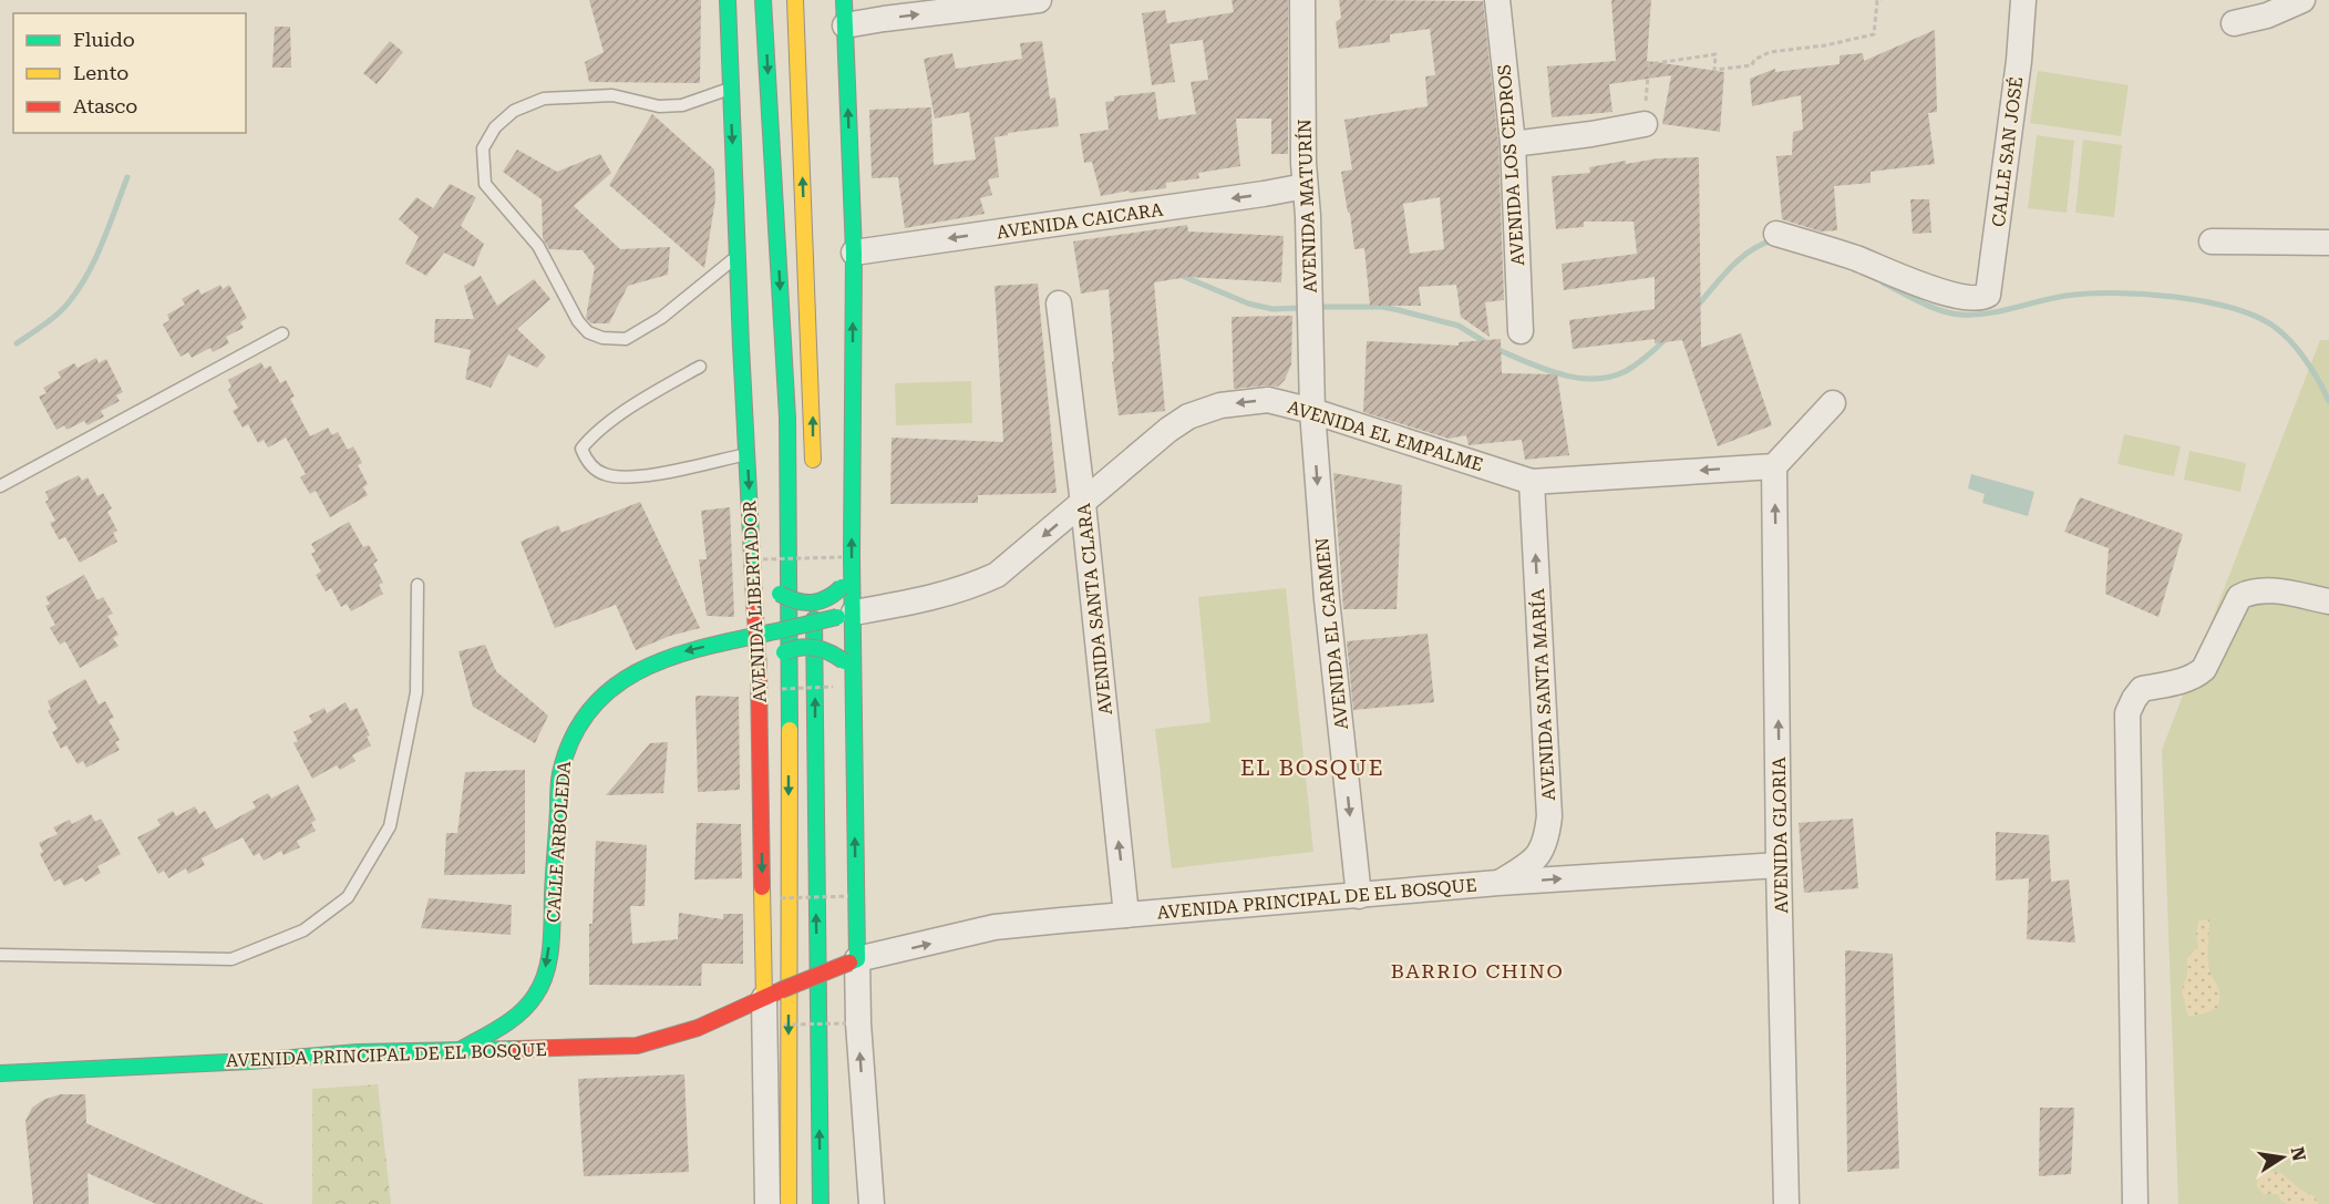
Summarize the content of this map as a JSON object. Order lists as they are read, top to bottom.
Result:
{
  "streets": {
    "main road": ["AVENIDA LIBERTADOR", "CALLE ARBOLEDA", "AVENIDA PRINCIPAL DE EL BOSQUE"],
    "street": [
      "CALLE SAN JOSÉ",
      "AVENIDA LOS CEDROS",
      "AVENIDA MATURÍN",
      "AVENIDA CAICARA",
      "AVENIDA EL EMPALME",
      "AVENIDA SANTA CLARA",
      "AVENIDA EL CARMEN",
      "AVENIDA SANTA MARÍA",
      "AVENIDA GLORIA"
    ]
  },
  "crossings": [
    ["AVENIDA MATURÍN", "AVENIDA CAICARA"],
    ["AVENIDA MATURÍN", "AVENIDA EL EMPALME"],
    ["AVENIDA MATURÍN", "AVENIDA EL CARMEN"],
    ["AVENIDA EL EMPALME", "AVENIDA SANTA CLARA"],
    ["AVENIDA EL EMPALME", "AVENIDA EL CARMEN"],
    ["AVENIDA EL EMPALME", "AVENIDA SANTA MARÍA"],
    ["AVENIDA EL EMPALME", "AVENIDA GLORIA"],
    ["AVENIDA EL EMPALME", "CALLE ARBOLEDA"],
    ["AVENIDA LIBERTADOR", "CALLE ARBOLEDA"],
    ["AVENIDA LIBERTADOR", "AVENIDA PRINCIPAL DE EL BOSQUE"],
    ["AVENIDA SANTA CLARA", "AVENIDA PRINCIPAL DE EL BOSQUE"],
    ["AVENIDA EL CARMEN", "AVENIDA PRINCIPAL DE EL BOSQUE"],
    ["AVENIDA SANTA MARÍA", "AVENIDA PRINCIPAL DE EL BOSQUE"],
    ["AVENIDA GLORIA", "AVENIDA PRINCIPAL DE EL BOSQUE"],
    ["CALLE ARBOLEDA", "AVENIDA PRINCIPAL DE EL BOSQUE"]
  ],
  "one_way": [
    "AVENIDA CAICARA",
    "AVENIDA EL EMPALME",
    "AVENIDA SANTA CLARA",
    "AVENIDA EL CARMEN",
    "AVENIDA SANTA MARÍA",
    "AVENIDA GLORIA",
    "CALLE ARBOLEDA"
  ],
  "districts": ["EL BOSQUE", "BARRIO CHINO"],
  "legend": ["Fluido", "Lento", "Atasco"],
  "north": "right"
}
